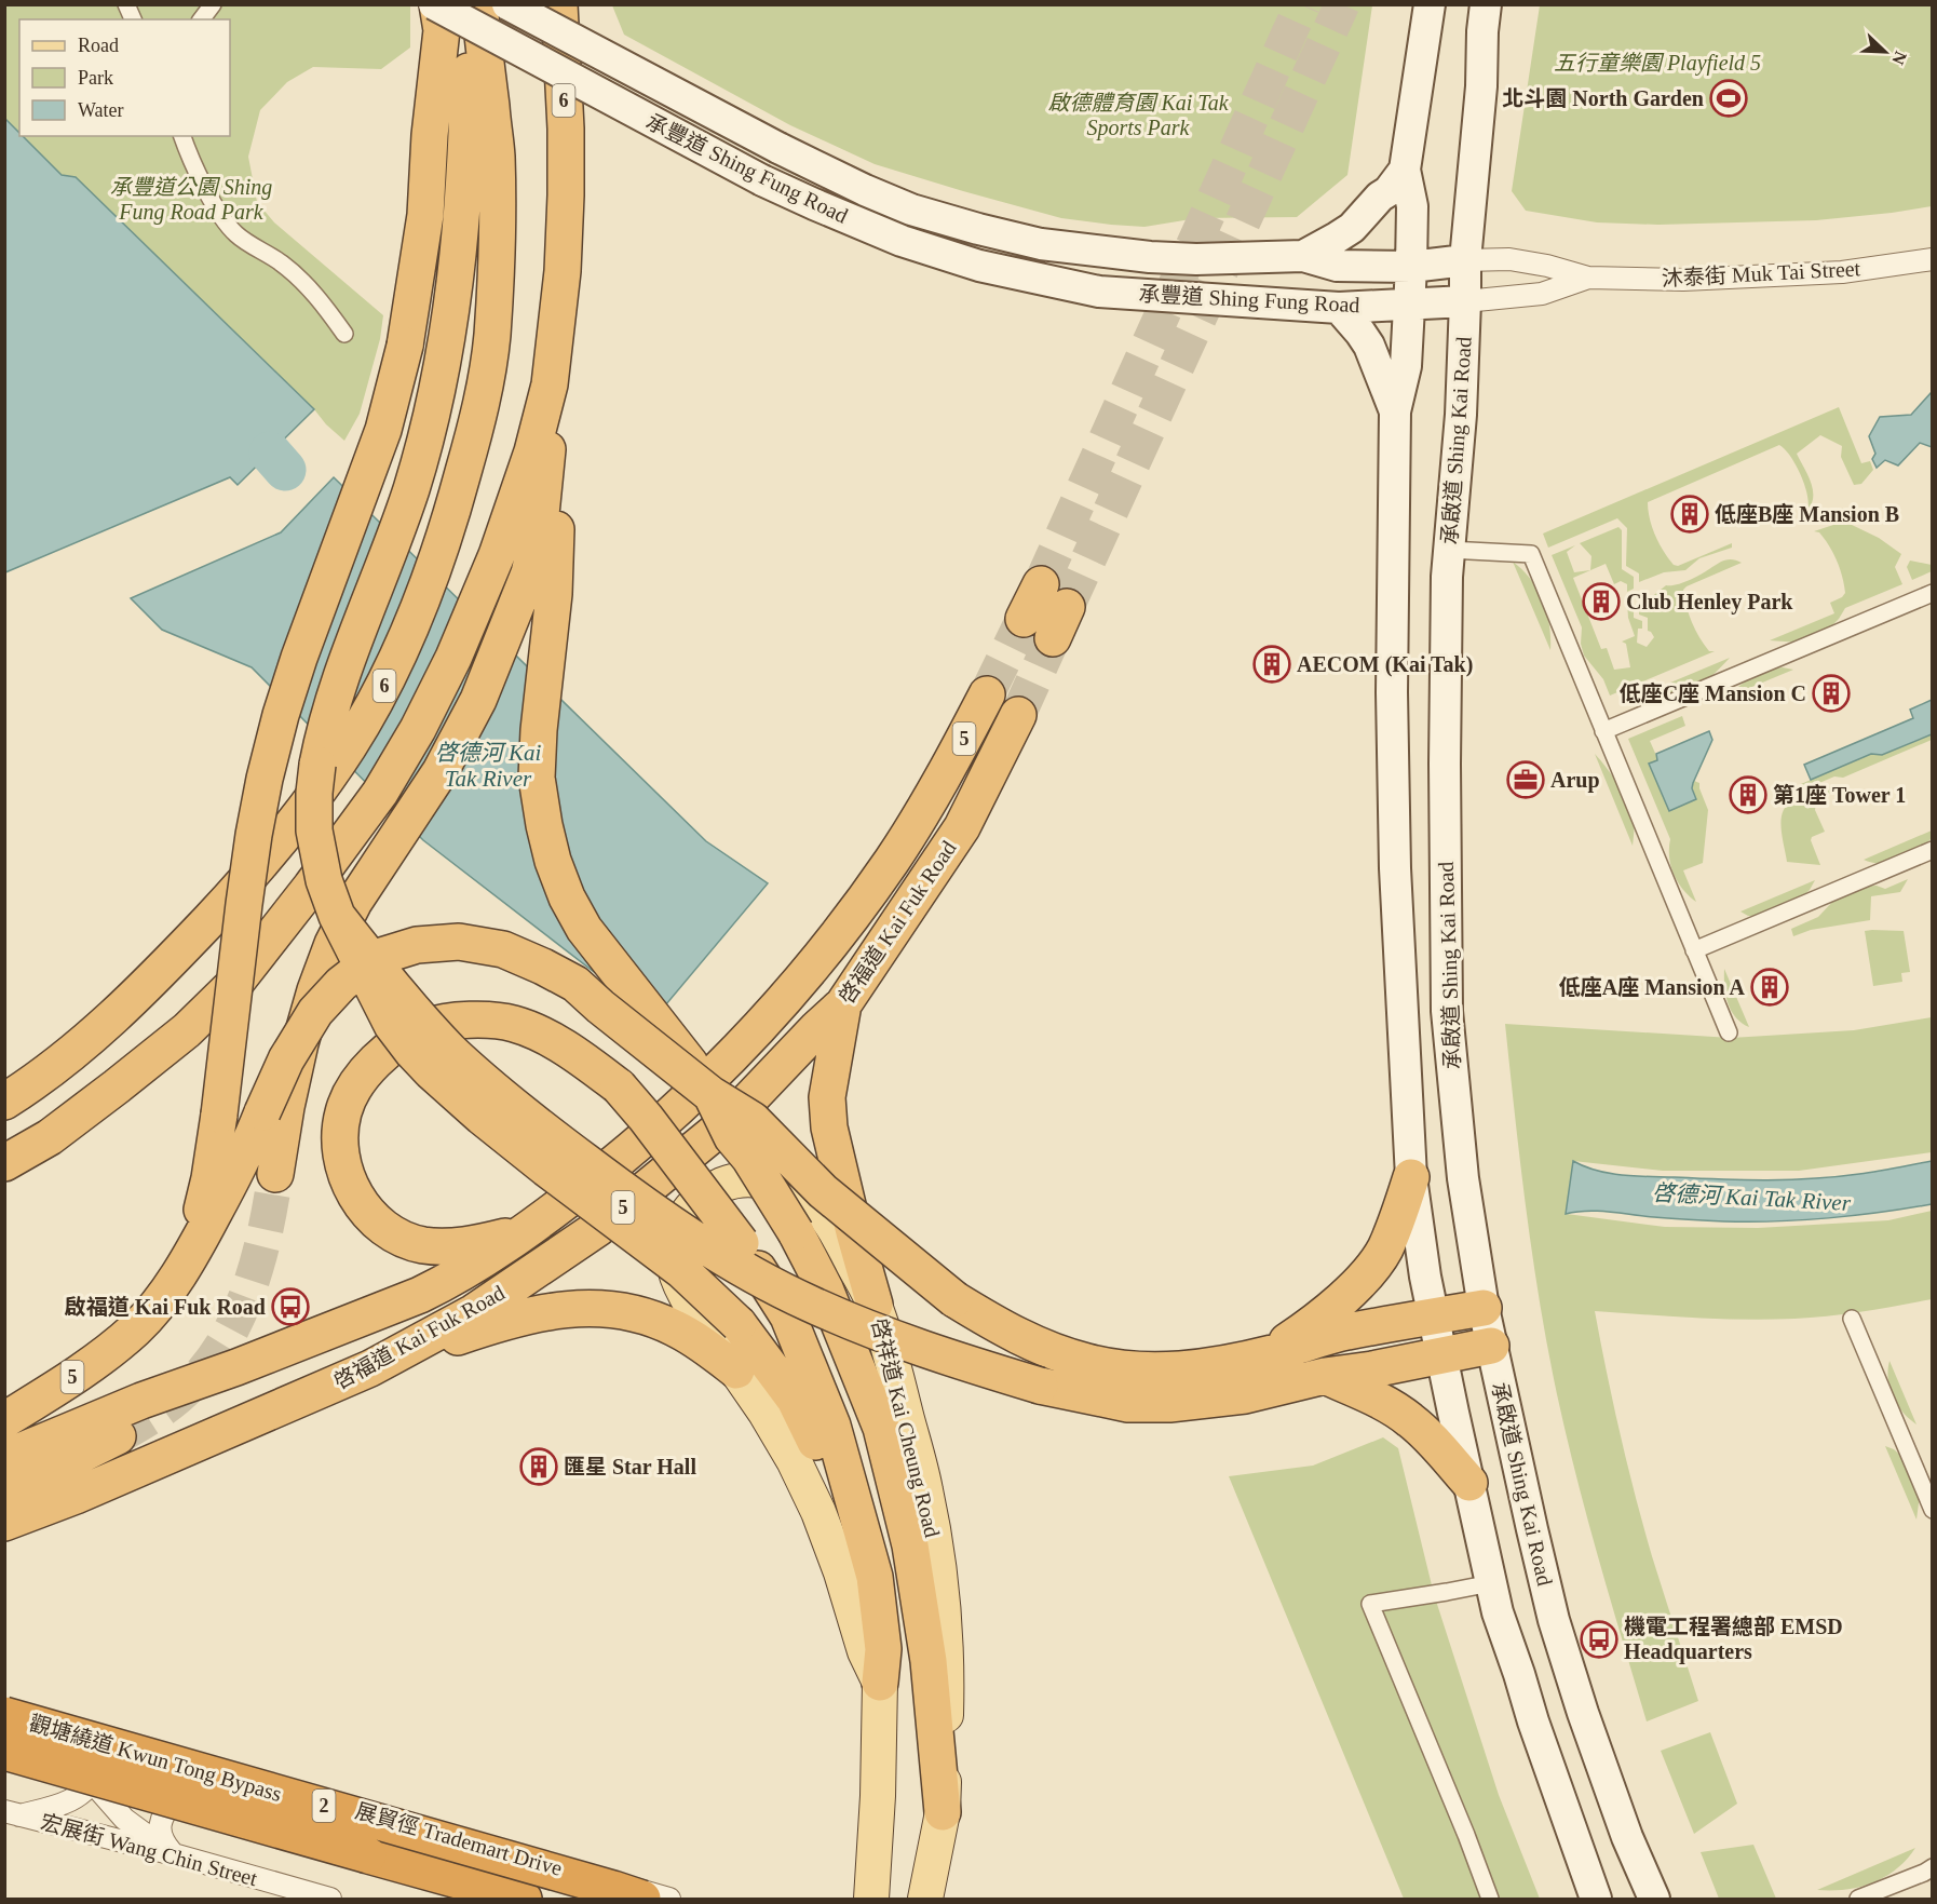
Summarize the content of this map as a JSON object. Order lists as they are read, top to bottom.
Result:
{
  "streets": {
    "highway": [
      "6",
      "5",
      "啓福道 Kai Fuk Road",
      "觀塘繞道 Kwun Tong Bypass",
      "2"
    ],
    "main road": ["承豐道 Shing Fung Road", "承啟道 Shing Kai Road", "啓祥道 Kai Cheung Road"],
    "street": ["沐泰街 Muk Tai Street", "展貿徑 Trademart Drive", "宏展街 Wang Chin Street"]
  },
  "crossings": [
    ["承豐道 Shing Fung Road", "沐泰街 Muk Tai Street"],
    ["承豐道 Shing Fung Road", "承啟道 Shing Kai Road"],
    ["沐泰街 Muk Tai Street", "承啟道 Shing Kai Road"]
  ],
  "water": ["啓德河 Kai Tak River"],
  "parks": ["五行童樂園 Playfield 5", "啟德體育園 Kai Tak Sports Park", "承豐道公園 Shing Fung Road Park"],
  "places": {
    "sports": ["北斗園 North Garden"],
    "building": [
      "低座B座 Mansion B",
      "Club Henley Park",
      "AECOM (Kai Tak)",
      "低座C座 Mansion C",
      "第1座 Tower 1",
      "低座A座 Mansion A",
      "匯星 Star Hall"
    ],
    "office": ["Arup"],
    "bus stop": ["啟福道 Kai Fuk Road", "機電工程署總部 EMSD Headquarters"]
  },
  "legend": ["Road", "Park", "Water"],
  "north": "bottom right"
}
